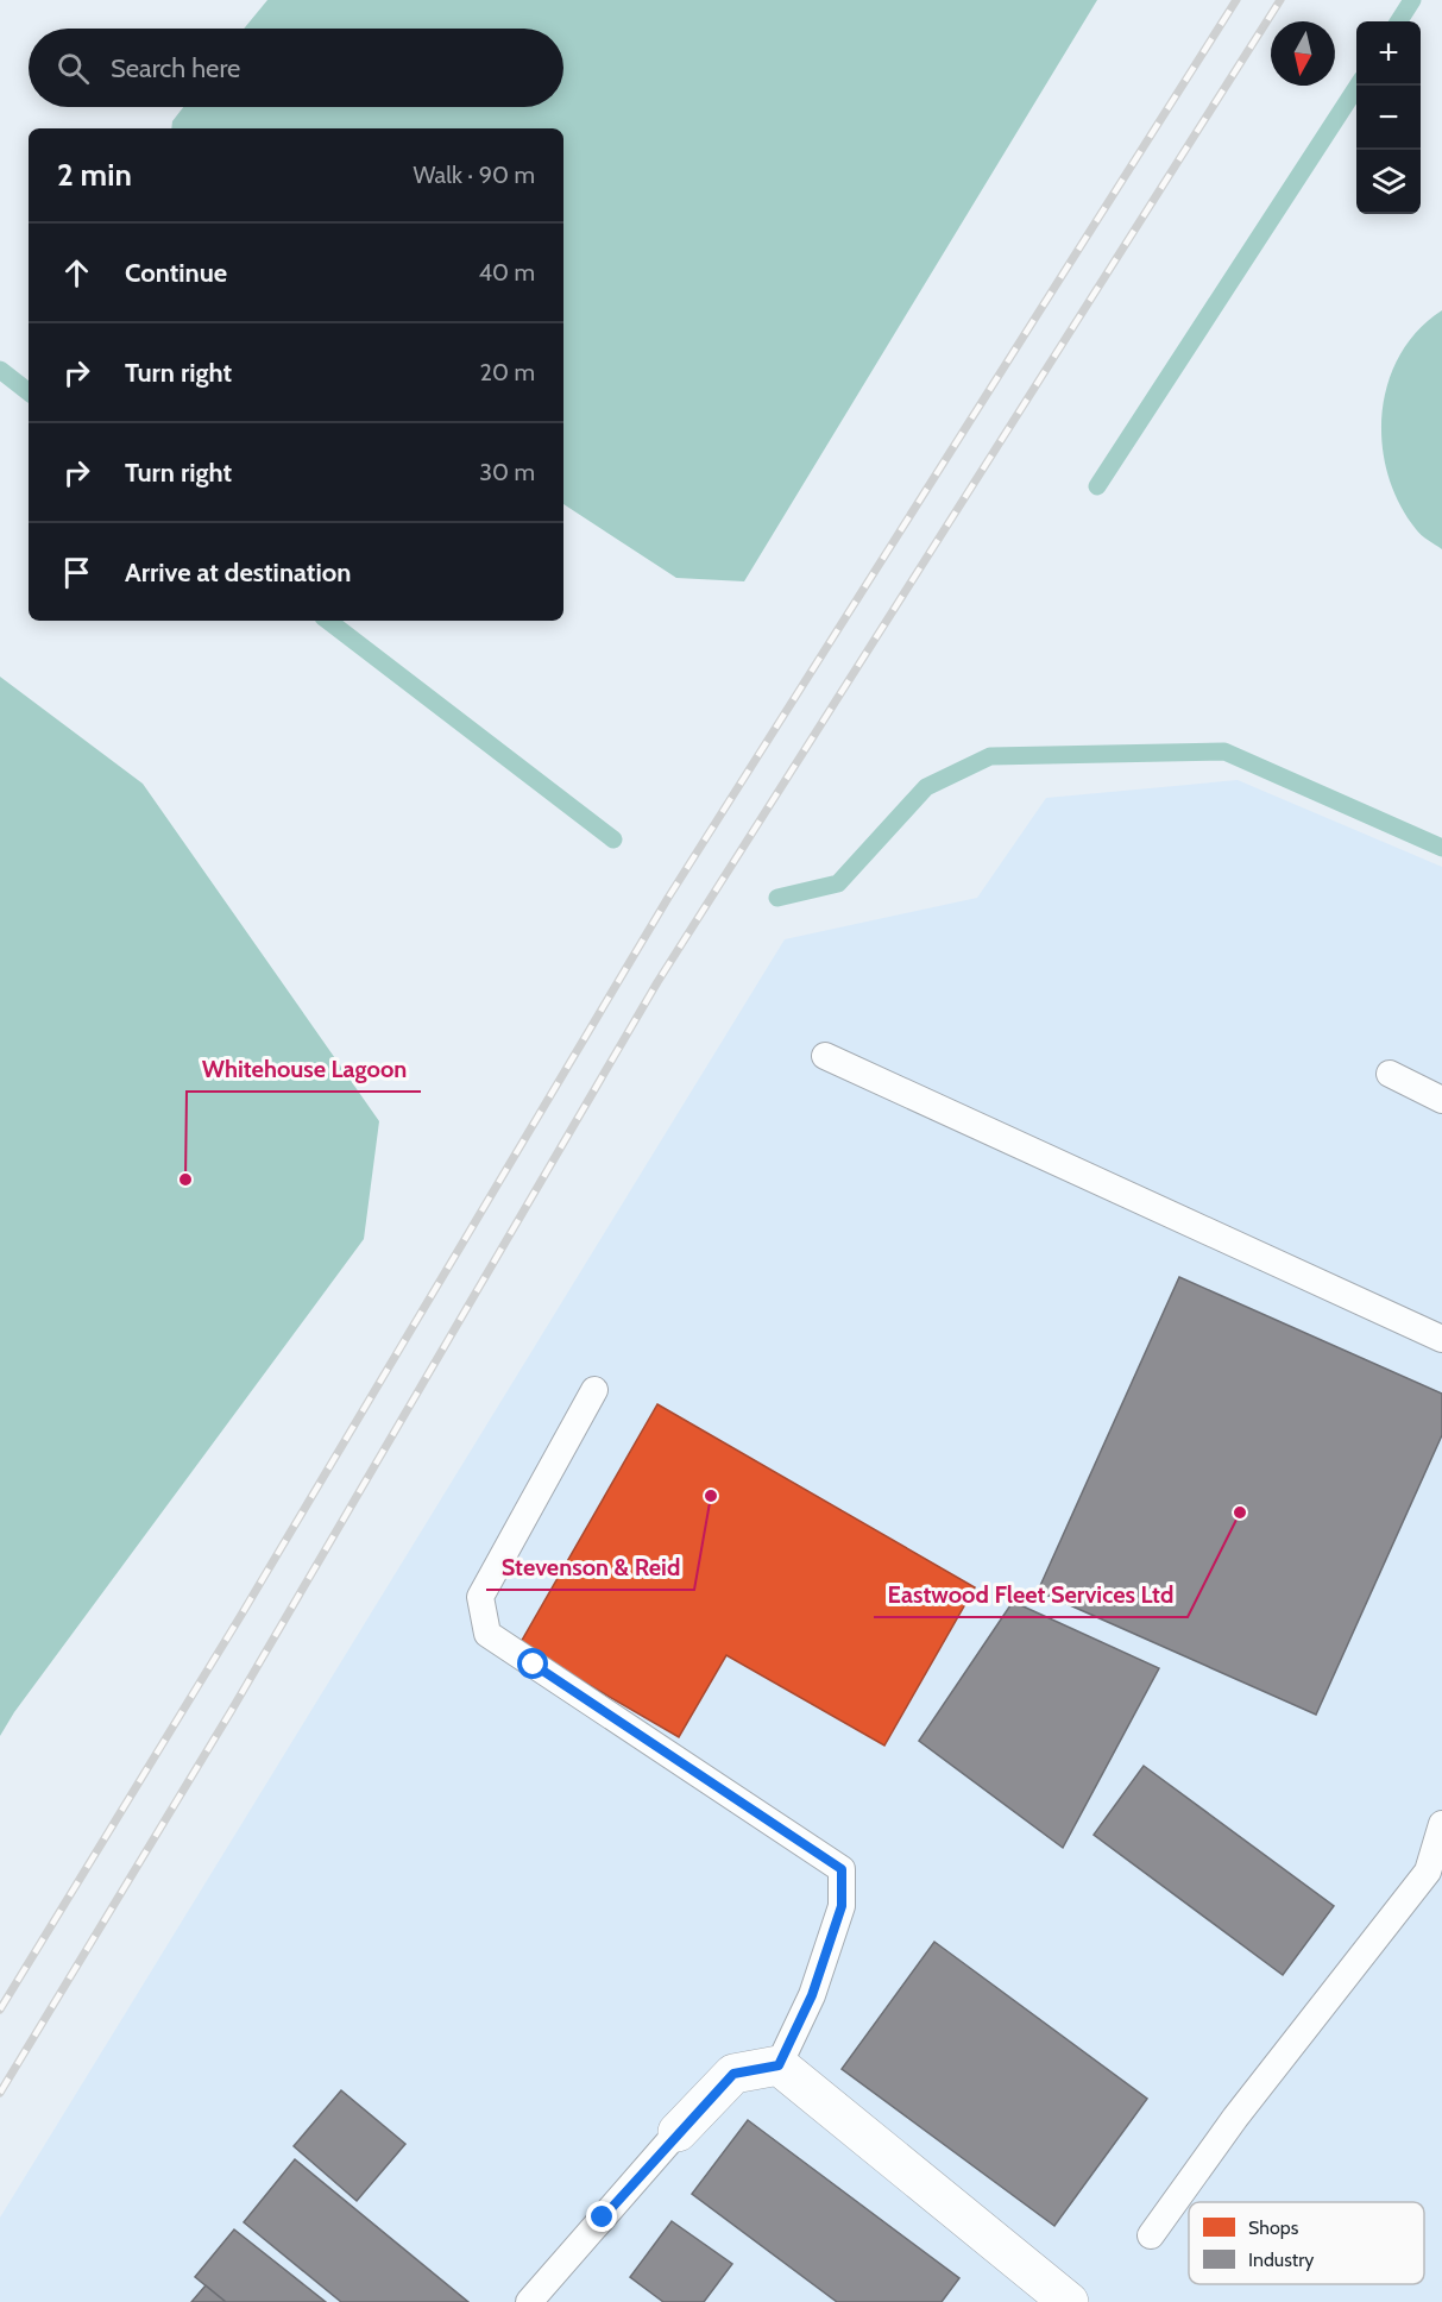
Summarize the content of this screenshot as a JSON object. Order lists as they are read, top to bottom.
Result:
{
  "places": ["Whitehouse Lagoon", "Stevenson & Reid", "Eastwood Fleet Services Ltd"],
  "legend": ["Shops", "Industry"],
  "north": "bottom",
  "page": {
    "map_buttons": ["+", "−"],
    "search": "Search here",
    "heading": ["2 min", "Walk · 90 m"],
    "list": [
      ["Continue", "40 m"],
      ["Turn right", "20 m"],
      ["Turn right", "30 m"],
      "Arrive at destination"
    ]
  }
}
